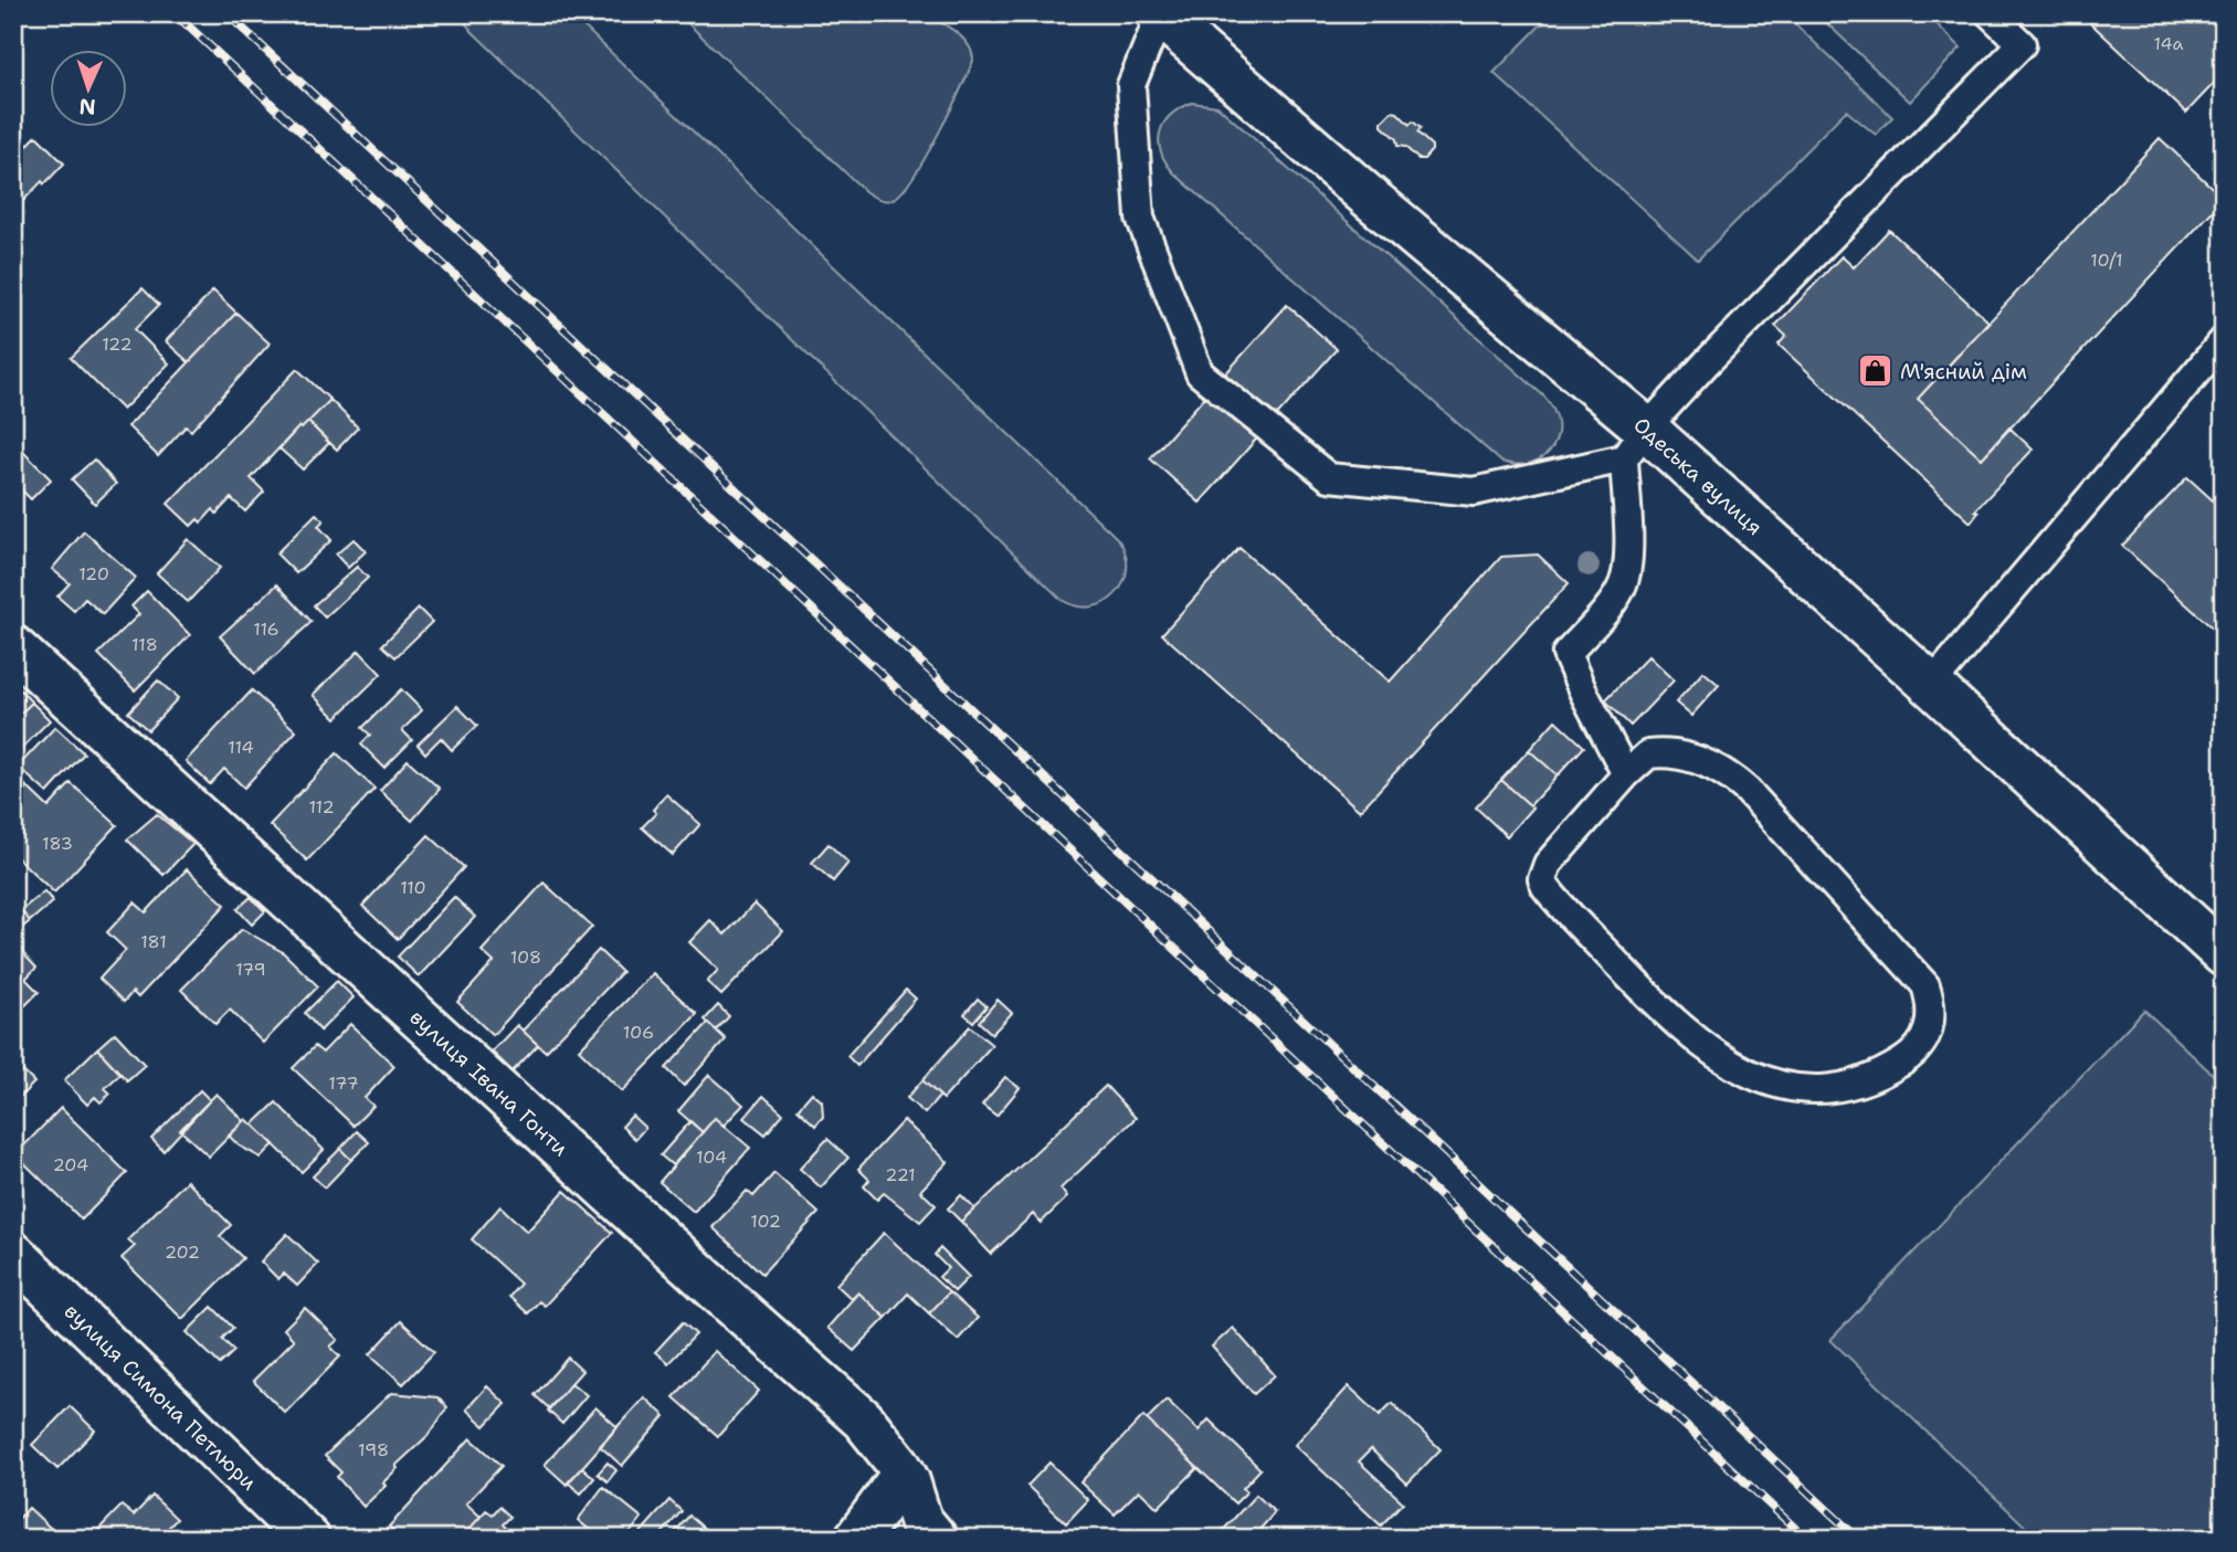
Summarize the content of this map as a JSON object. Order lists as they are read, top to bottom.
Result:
{
  "streets": {
    "street": ["Одеська вулиця", "вулиця Івана Гонти", "вулиця Симона Петлюри"]
  },
  "places": {
    "shop": ["М'ясний дім"]
  },
  "house_numbers": [
    "14а",
    "10/1",
    "122",
    "120",
    "116",
    "118",
    "114",
    "112",
    "183",
    "110",
    "181",
    "108",
    "179",
    "106",
    "177",
    "104",
    "204",
    "221",
    "102",
    "202",
    "198"
  ],
  "north": "bottom"
}
